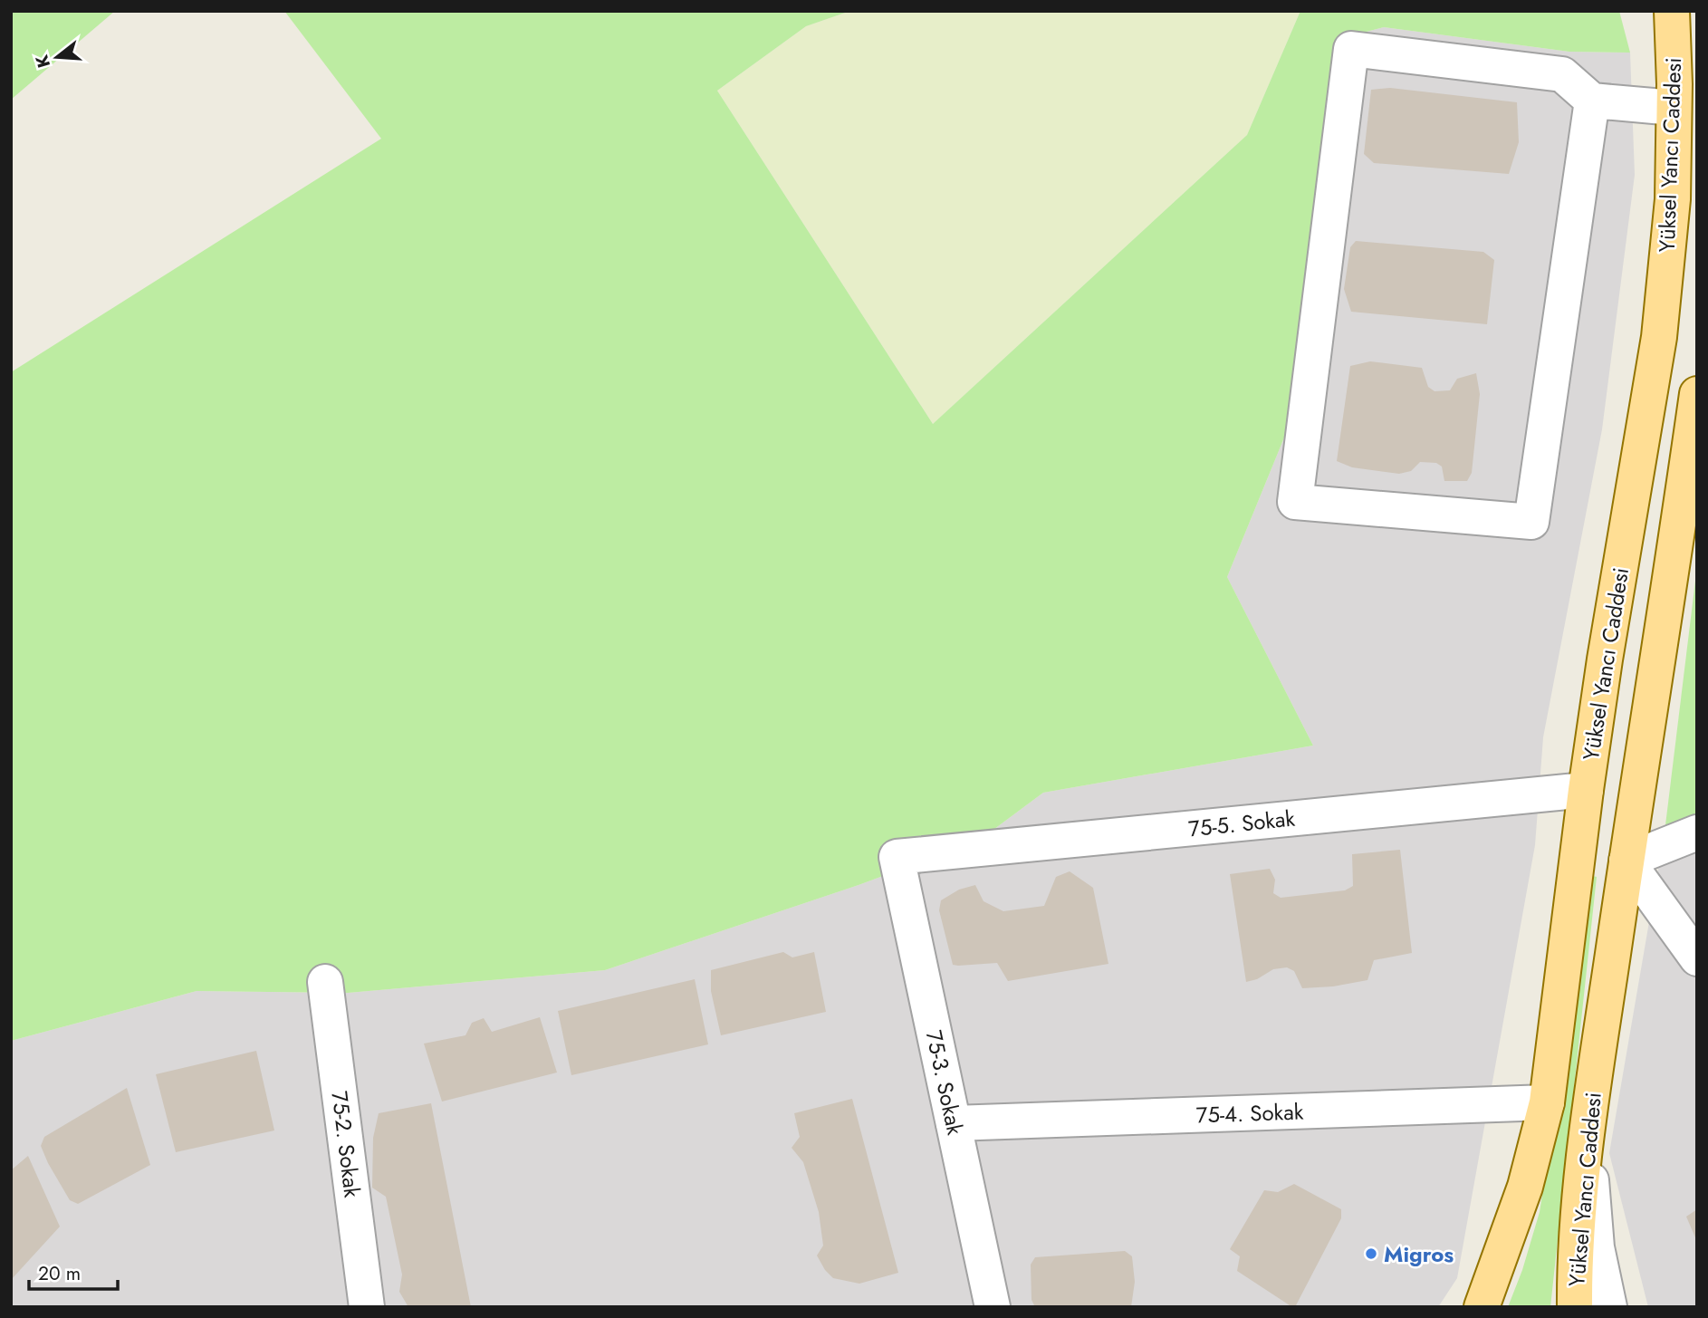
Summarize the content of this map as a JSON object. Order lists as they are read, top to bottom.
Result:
{
  "streets": {
    "main road": ["Yüksel Yancı Caddesi"],
    "street": [
      "75-5. Sokak",
      "75-3. Sokak",
      "75-4. Sokak",
      "75-2. Sokak"
    ]
  },
  "crossings": [
    ["Yüksel Yancı Caddesi", "75-5. Sokak"],
    ["Yüksel Yancı Caddesi", "75-4. Sokak"],
    ["75-5. Sokak", "75-3. Sokak"],
    ["75-3. Sokak", "75-4. Sokak"]
  ],
  "places": ["Migros"],
  "scale_bar": "20 m",
  "north": "left"
}
